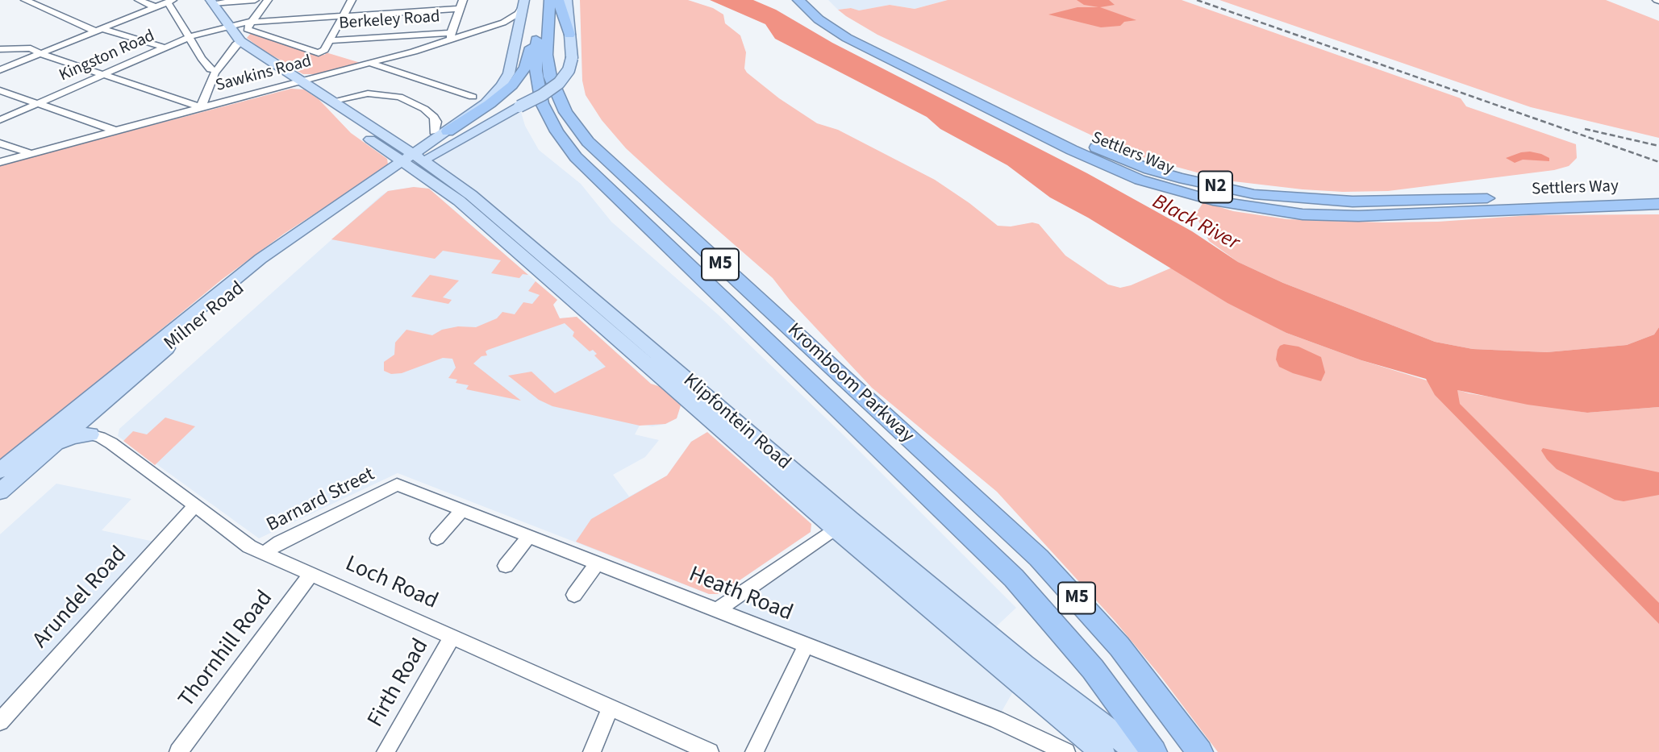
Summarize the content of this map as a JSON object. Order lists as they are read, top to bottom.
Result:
{
  "streets": {
    "highway": [
      "Settlers Way",
      "N2",
      "M5",
      "Kromboom Parkway"
    ],
    "main road": ["Milner Road", "Klipfontein Road"],
    "street": [
      "Berkeley Road",
      "Kingston Road",
      "Sawkins Road",
      "Barnard Street",
      "Loch Road",
      "Heath Road",
      "Arundel Road",
      "Thornhill Road",
      "Firth Road"
    ]
  },
  "crossings": [
    ["Berkeley Road", "Sawkins Road"],
    ["Kingston Road", "Klipfontein Road"],
    ["Sawkins Road", "Klipfontein Road"],
    ["Milner Road", "Klipfontein Road"],
    ["Milner Road", "Loch Road"],
    ["Barnard Street", "Loch Road"],
    ["Barnard Street", "Heath Road"],
    ["Loch Road", "Arundel Road"],
    ["Loch Road", "Thornhill Road"],
    ["Loch Road", "Firth Road"]
  ],
  "water": ["Black River"]
}
